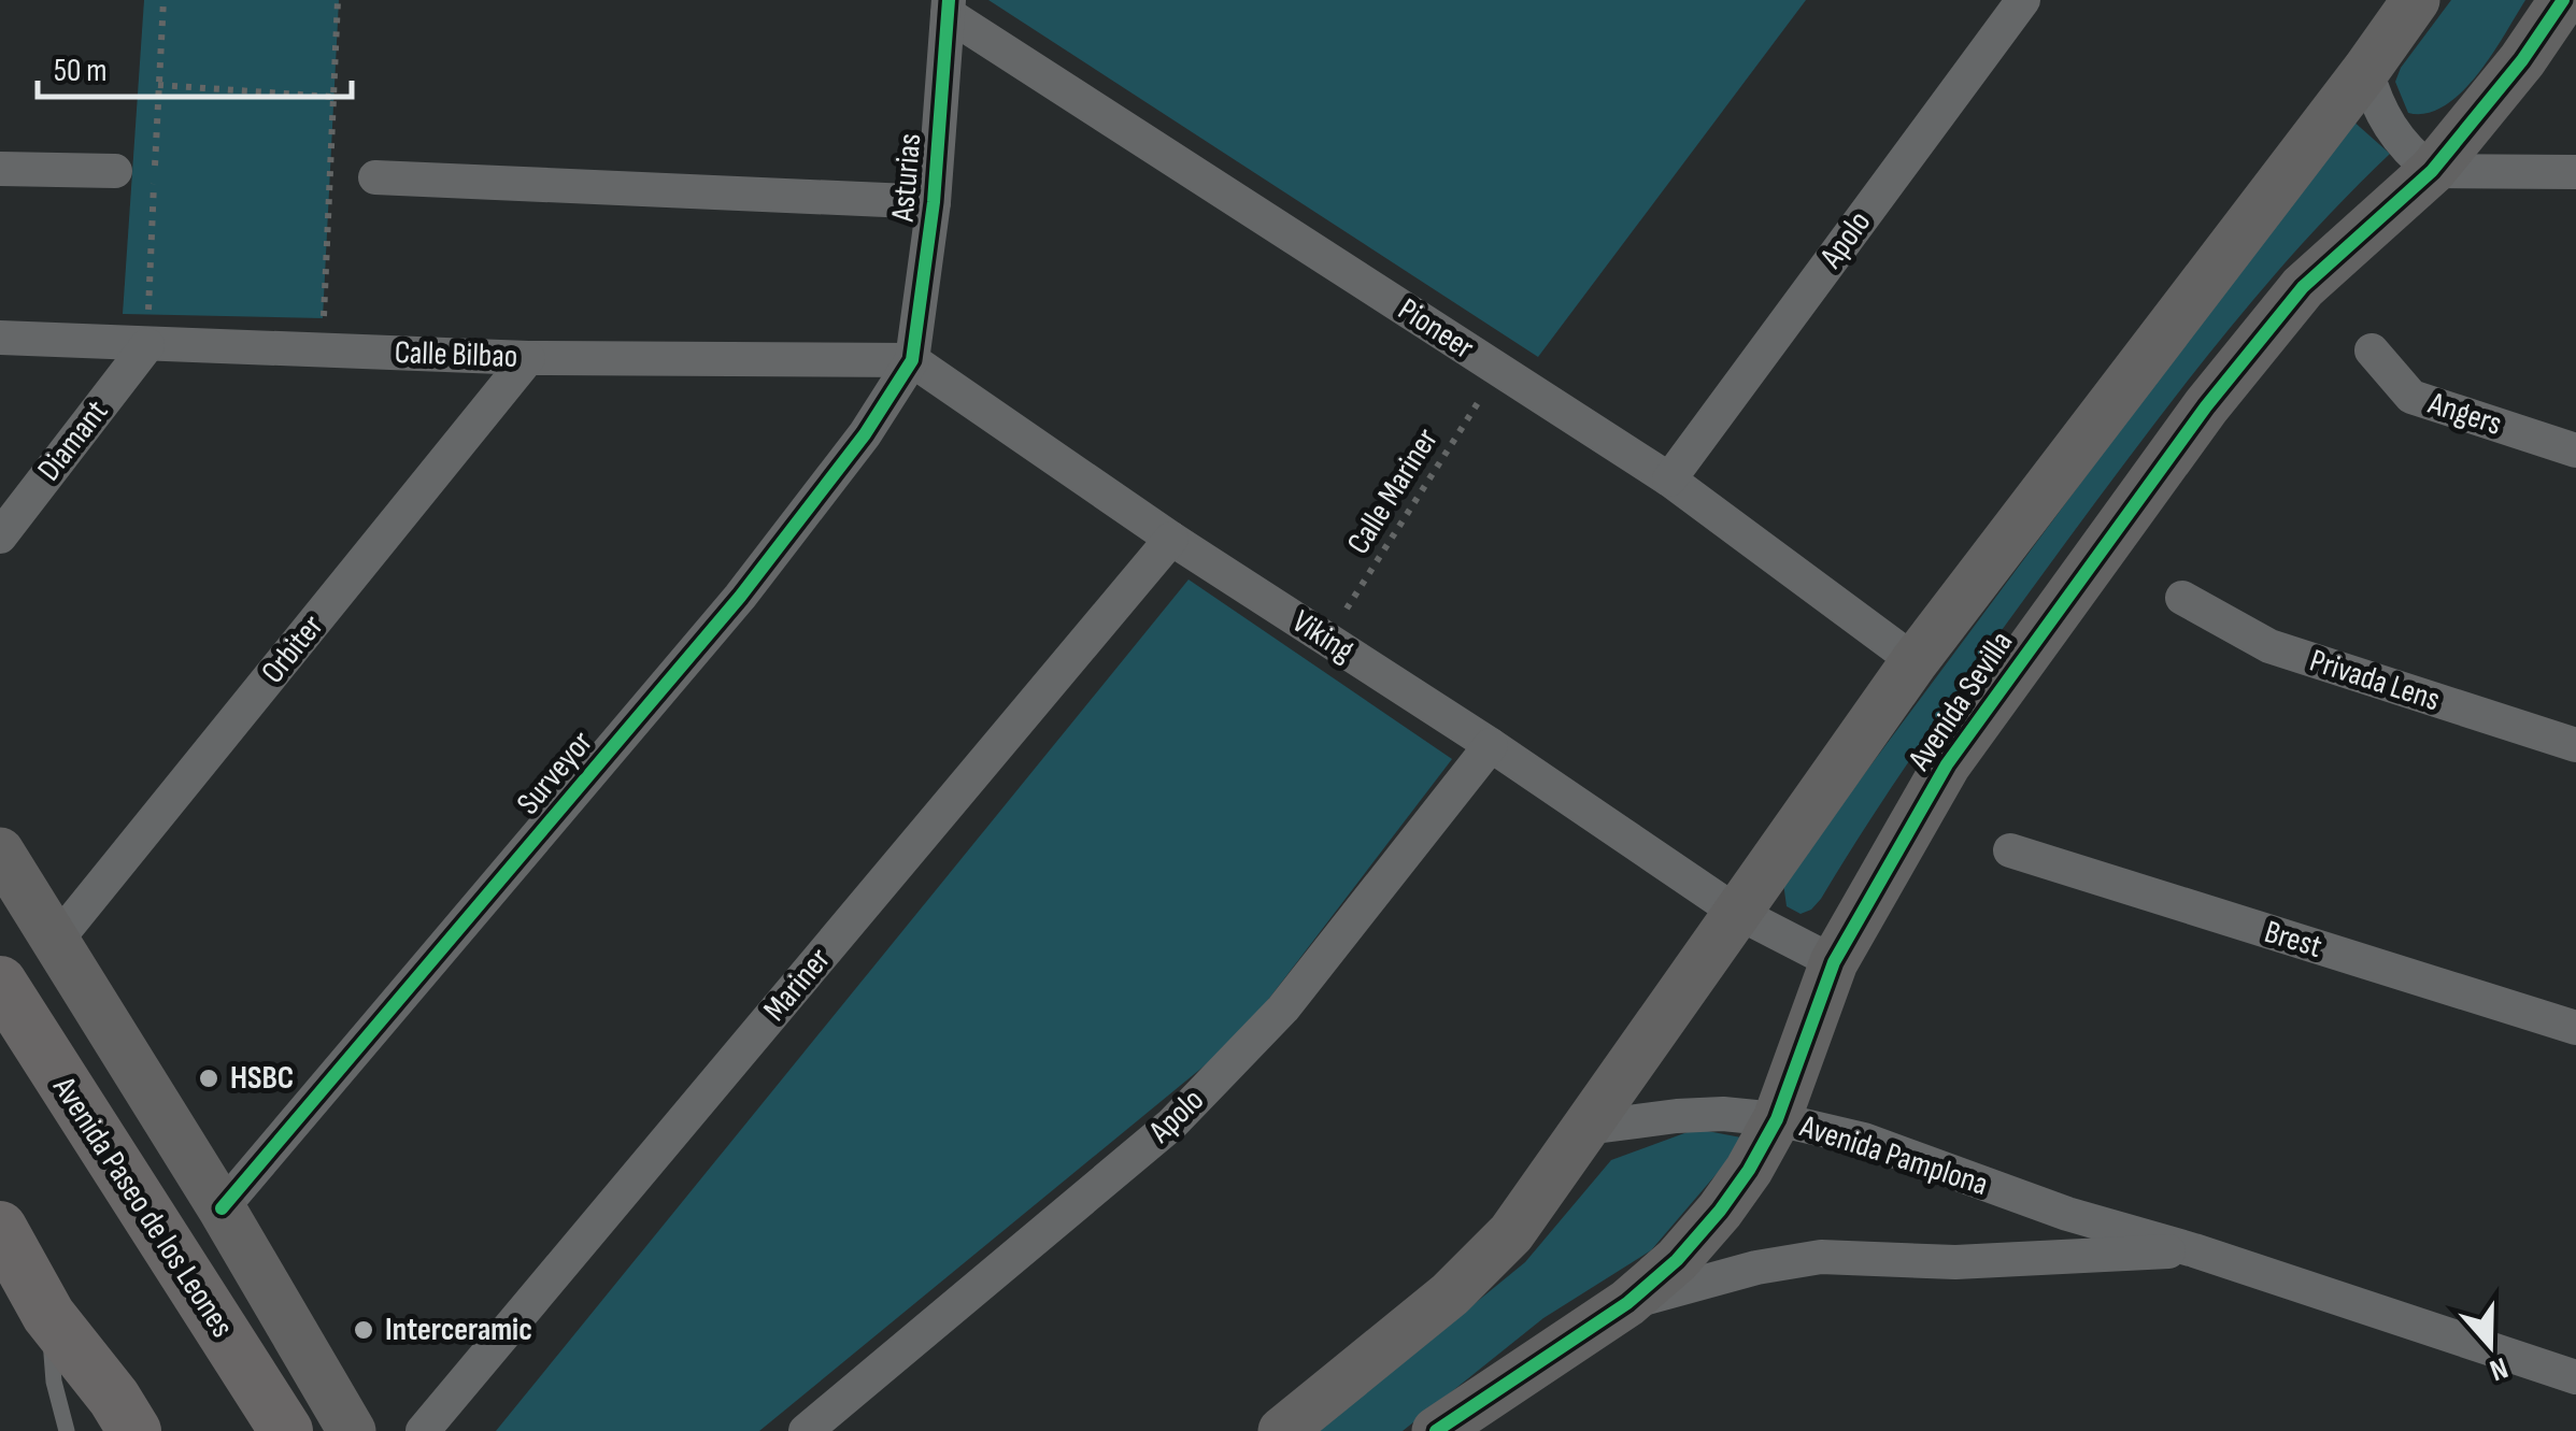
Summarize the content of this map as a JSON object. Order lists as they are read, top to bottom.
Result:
{
  "streets": {
    "main road": ["Avenida Paseo de los Leones"],
    "street": [
      "Asturias",
      "Apolo",
      "Pioneer",
      "Calle Bilbao",
      "Angers",
      "Diamant",
      "Viking",
      "Orbiter",
      "Privada Lens",
      "Avenida Sevilla",
      "Surveyor",
      "Brest",
      "Mariner",
      "Avenida Pamplona"
    ],
    "path": ["Calle Mariner"]
  },
  "crossings": [
    ["Asturias", "Pioneer"],
    ["Asturias", "Calle Bilbao"],
    ["Asturias", "Viking"],
    ["Asturias", "Surveyor"],
    ["Apolo", "Pioneer"],
    ["Apolo", "Viking"],
    ["Pioneer", "Calle Mariner"],
    ["Pioneer", "Avenida Sevilla"],
    ["Calle Bilbao", "Diamant"],
    ["Calle Bilbao", "Viking"],
    ["Calle Bilbao", "Orbiter"],
    ["Calle Bilbao", "Surveyor"],
    ["Calle Mariner", "Viking"],
    ["Viking", "Avenida Sevilla"],
    ["Viking", "Surveyor"],
    ["Viking", "Mariner"],
    ["Avenida Sevilla", "Avenida Pamplona"]
  ],
  "places": ["HSBC", "Interceramic"],
  "scale_bar": "50 m",
  "north": "bottom"
}
